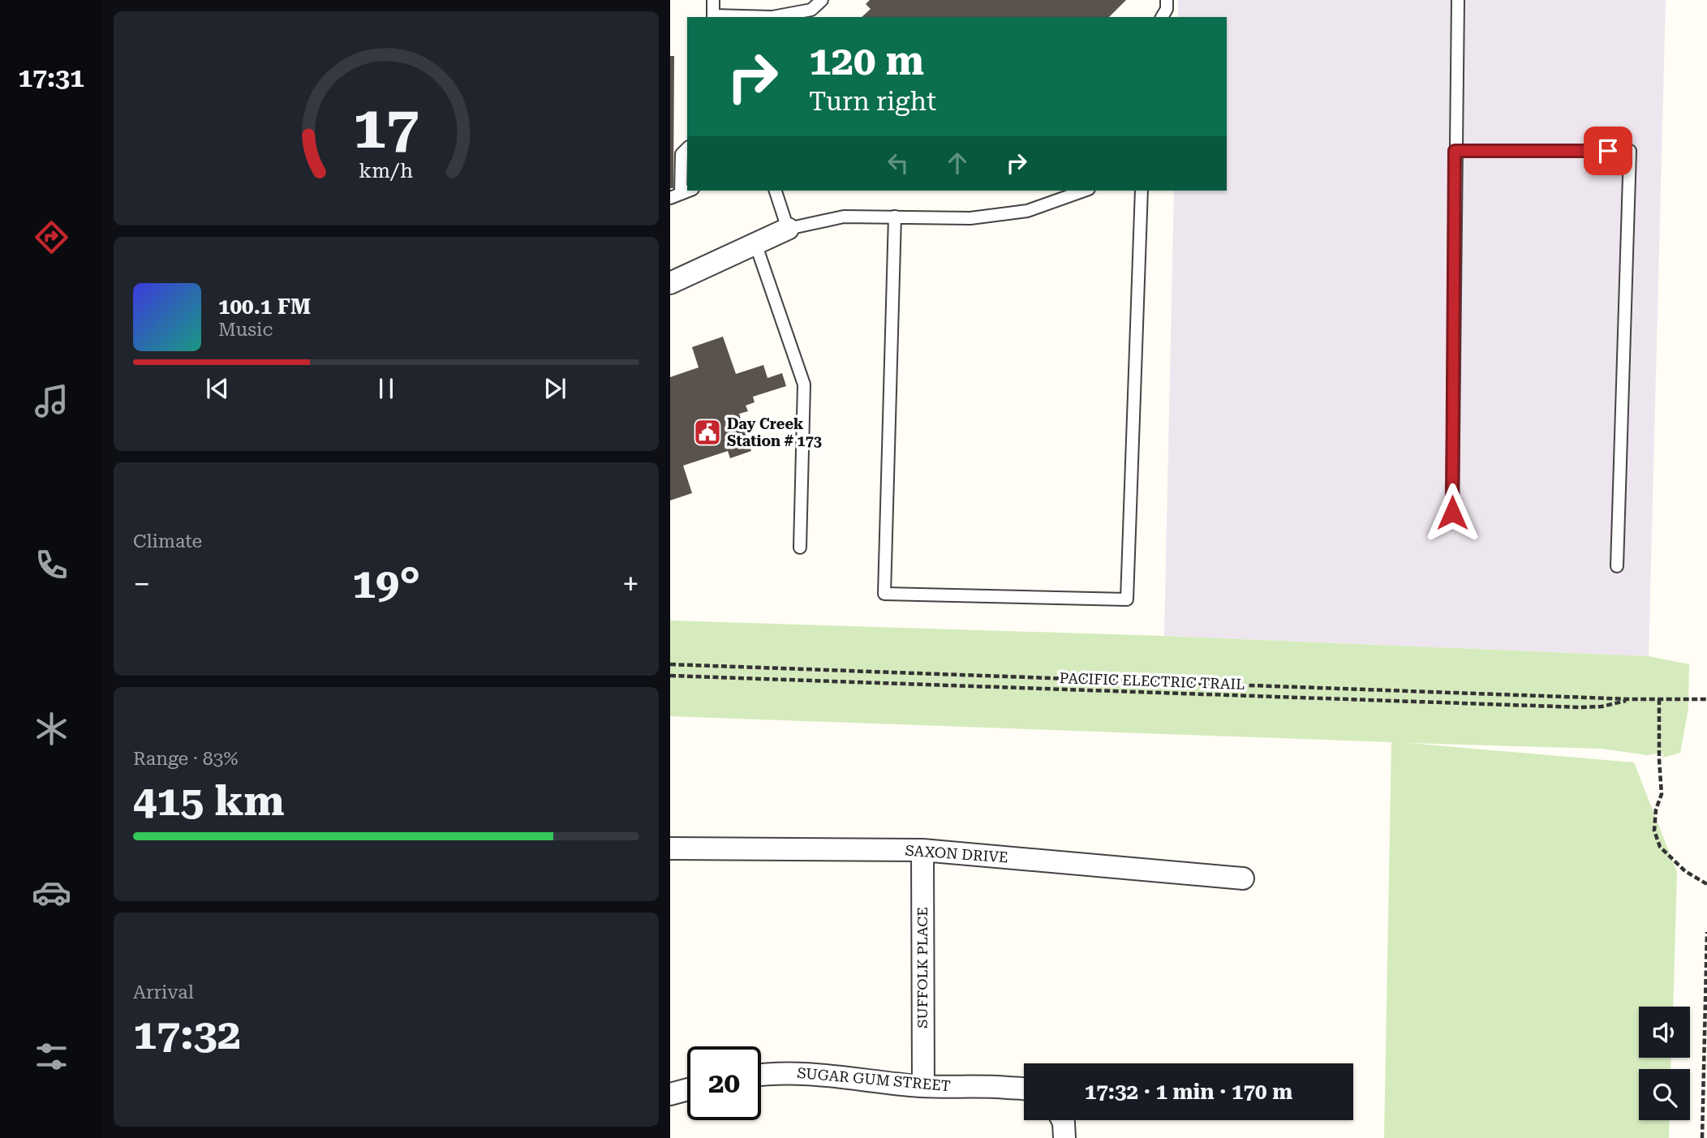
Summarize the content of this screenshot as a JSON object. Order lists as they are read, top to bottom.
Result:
{
  "streets": {
    "street": ["SAXON DRIVE", "SUFFOLK PLACE", "SUGAR GUM STREET"],
    "path": ["PACIFIC ELECTRIC TRAIL"]
  },
  "crossings": [
    ["SAXON DRIVE", "SUFFOLK PLACE"],
    ["SUFFOLK PLACE", "SUGAR GUM STREET"]
  ],
  "places": {
    "public building": ["Day Creek Station # 173"]
  },
  "page": {
    "tabs": "17:31",
    "turn": ["120 m", "Turn right"],
    "song": ["100.1 FM", "Music"],
    "tile": [
      "Climate",
      ["Range · 83%", "415 km"],
      ["Arrival", "17:32"]
    ],
    "heat": ["−", "19°", "+"],
    "limit": "20",
    "trip": "17:32 · 1 min · 170 m",
    "gauge": ["17", "km/h"]
  }
}
